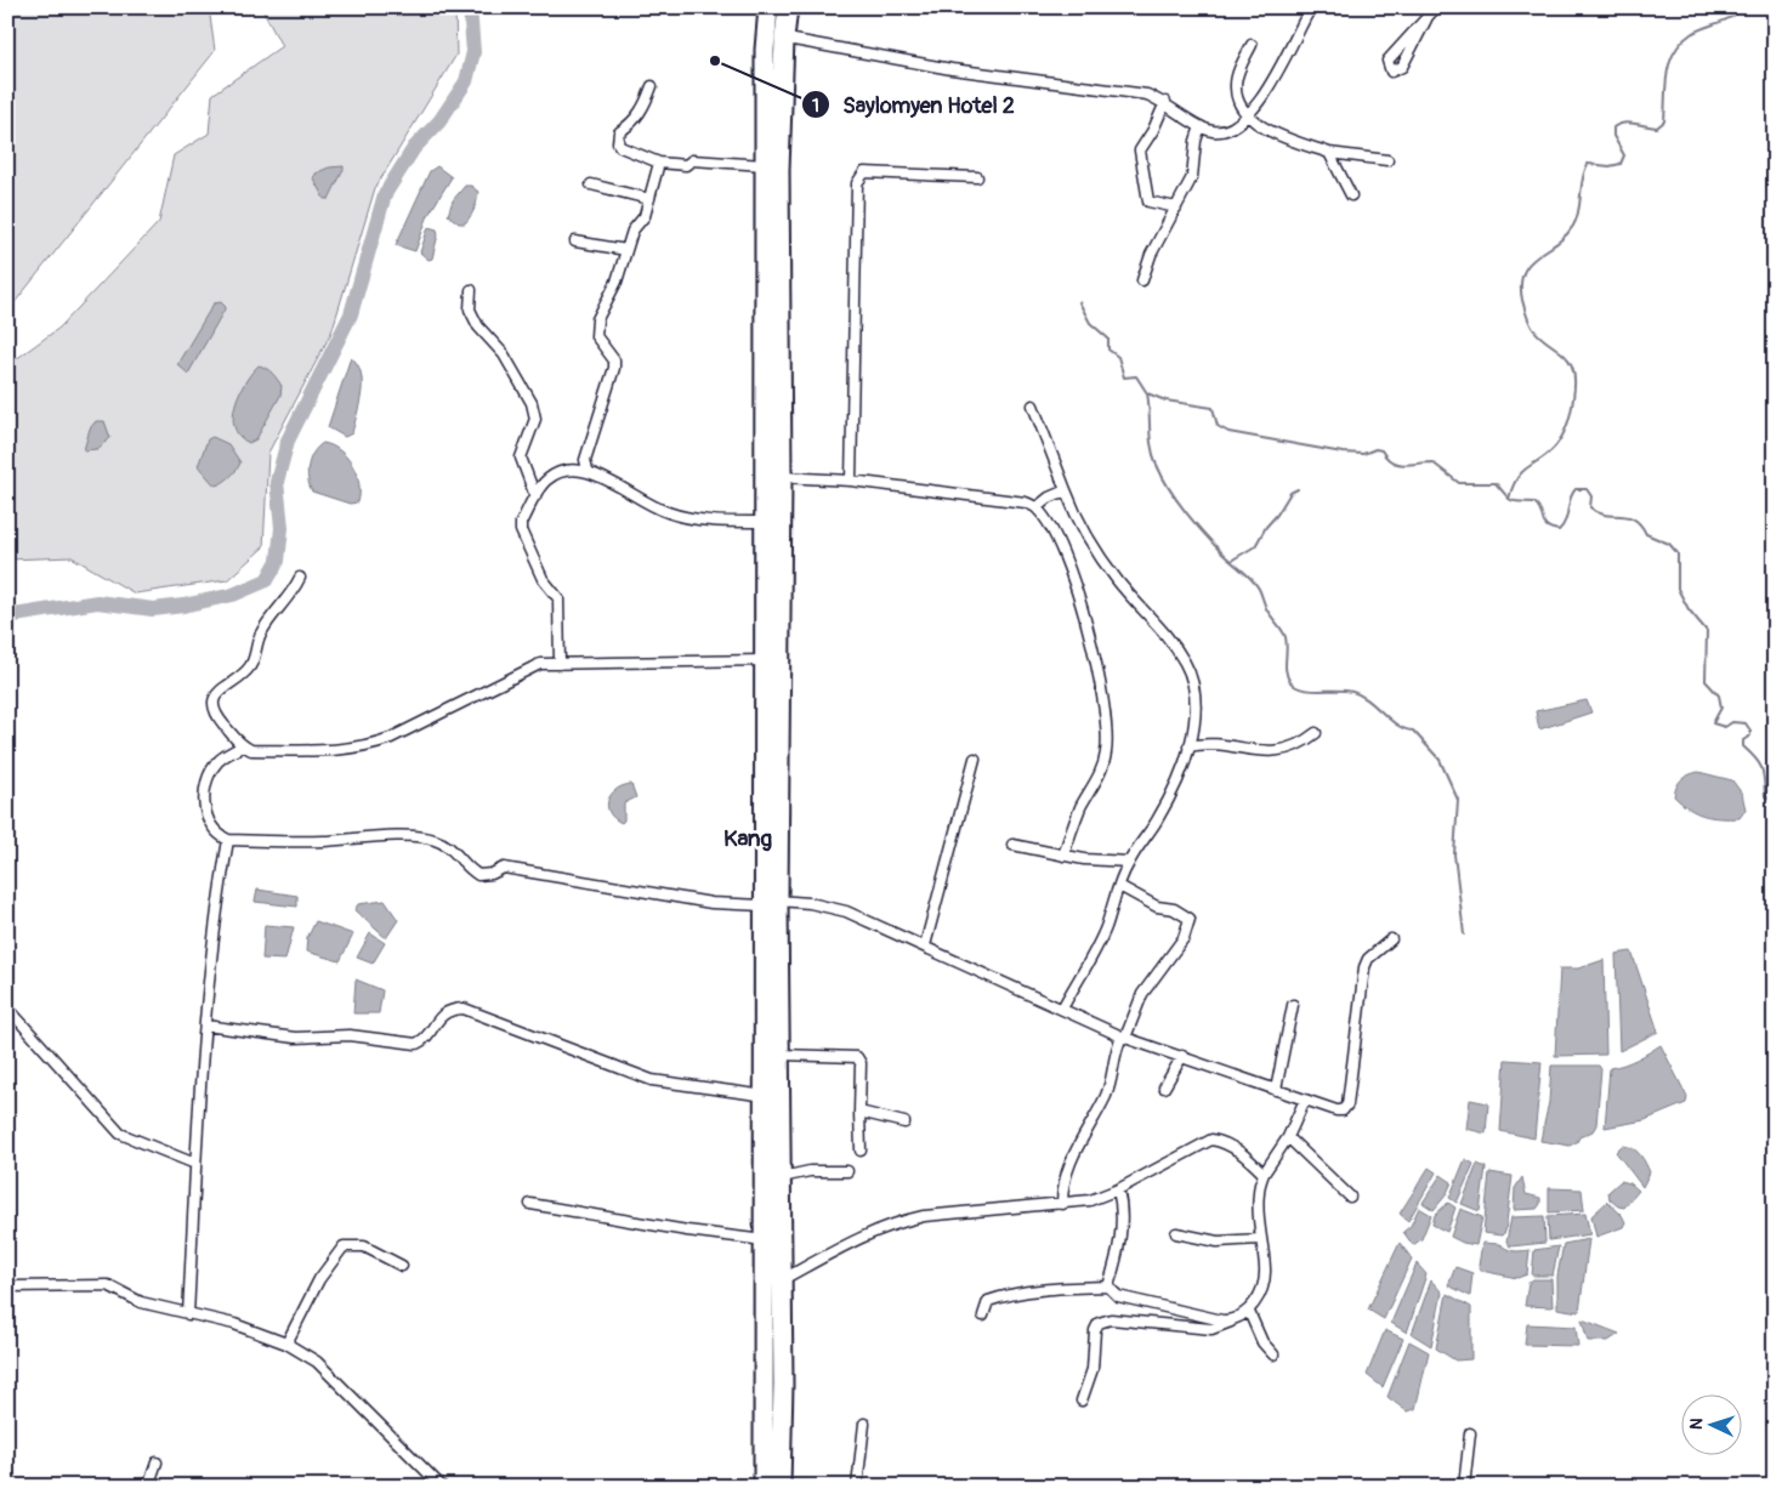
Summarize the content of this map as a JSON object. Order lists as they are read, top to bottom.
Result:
{
  "districts": ["Kang"],
  "places": ["Saylomyen Hotel 2"],
  "north": "left"
}
